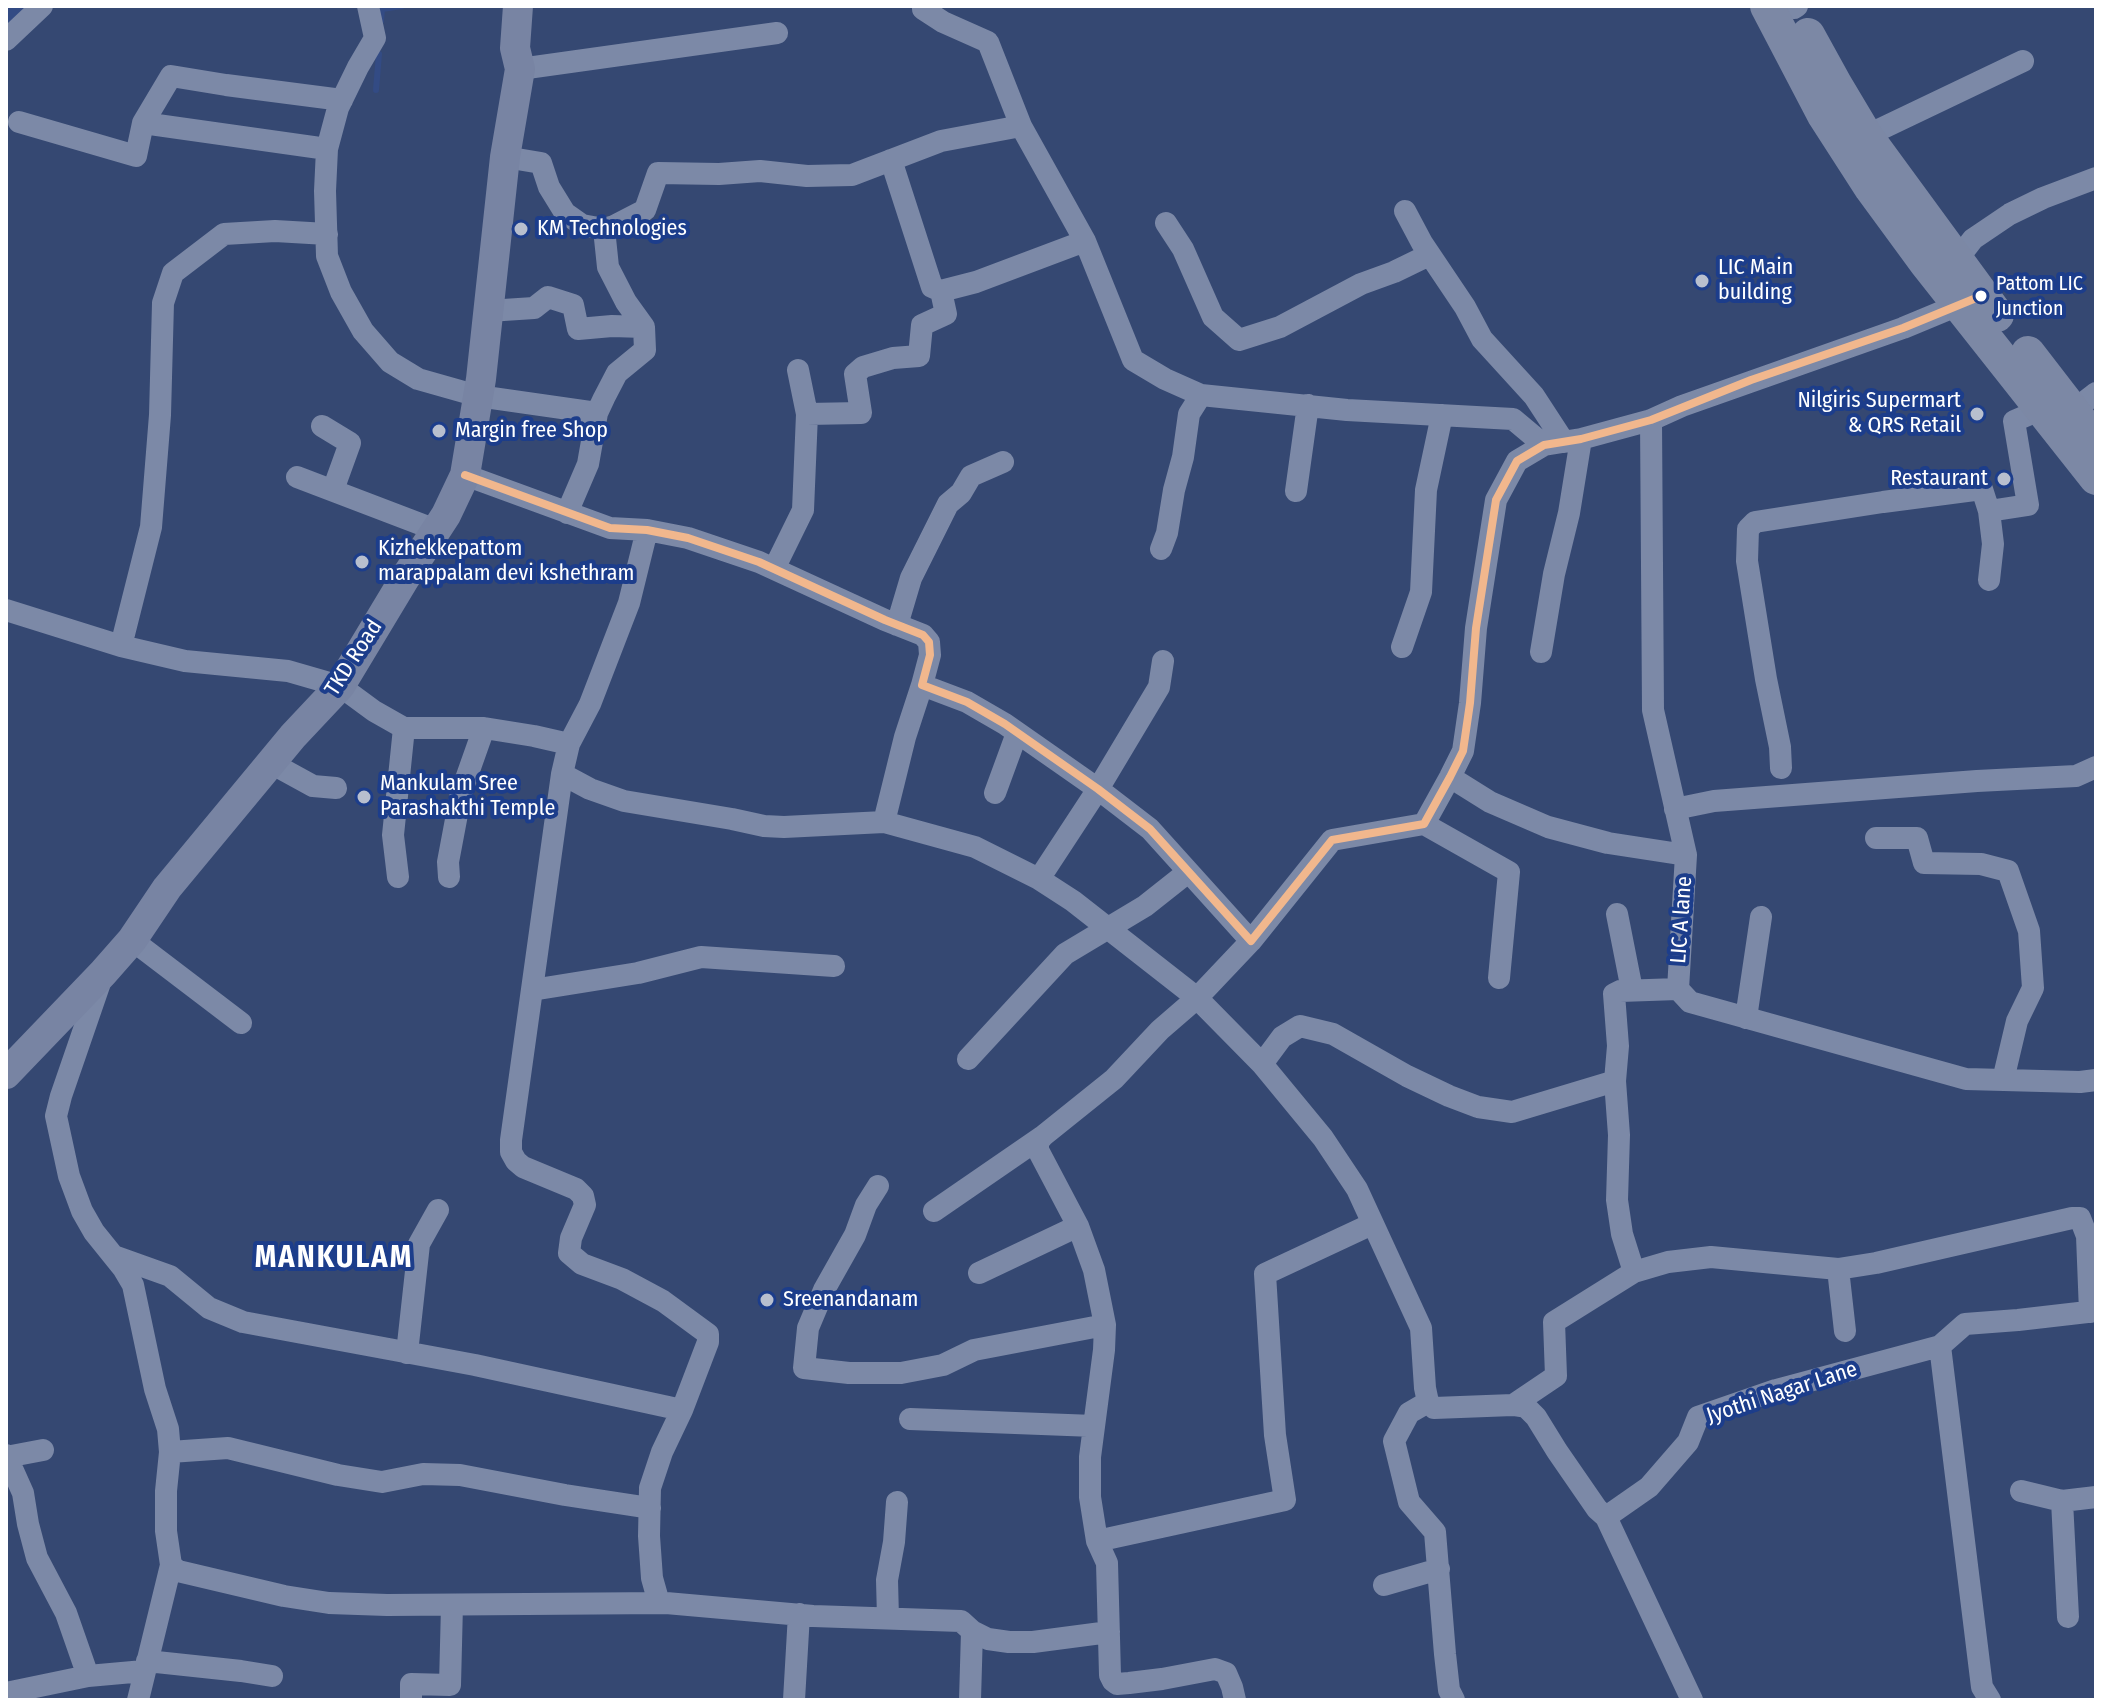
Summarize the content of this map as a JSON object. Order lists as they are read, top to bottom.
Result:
{
  "streets": {
    "street": ["TKD Road", "LIC A lane", "Jyothi Nagar Lane"]
  },
  "districts": ["MANKULAM"],
  "places": [
    "KM Technologies",
    "LIC Main building",
    "Pattom LIC Junction",
    "Nilgiris Supermart & QRS Retail",
    "Margin free Shop",
    "Restaurant",
    "Kizhekkepattom marappalam devi kshethram",
    "Mankulam Sree Parashakthi Temple",
    "Sreenandanam"
  ]
}
